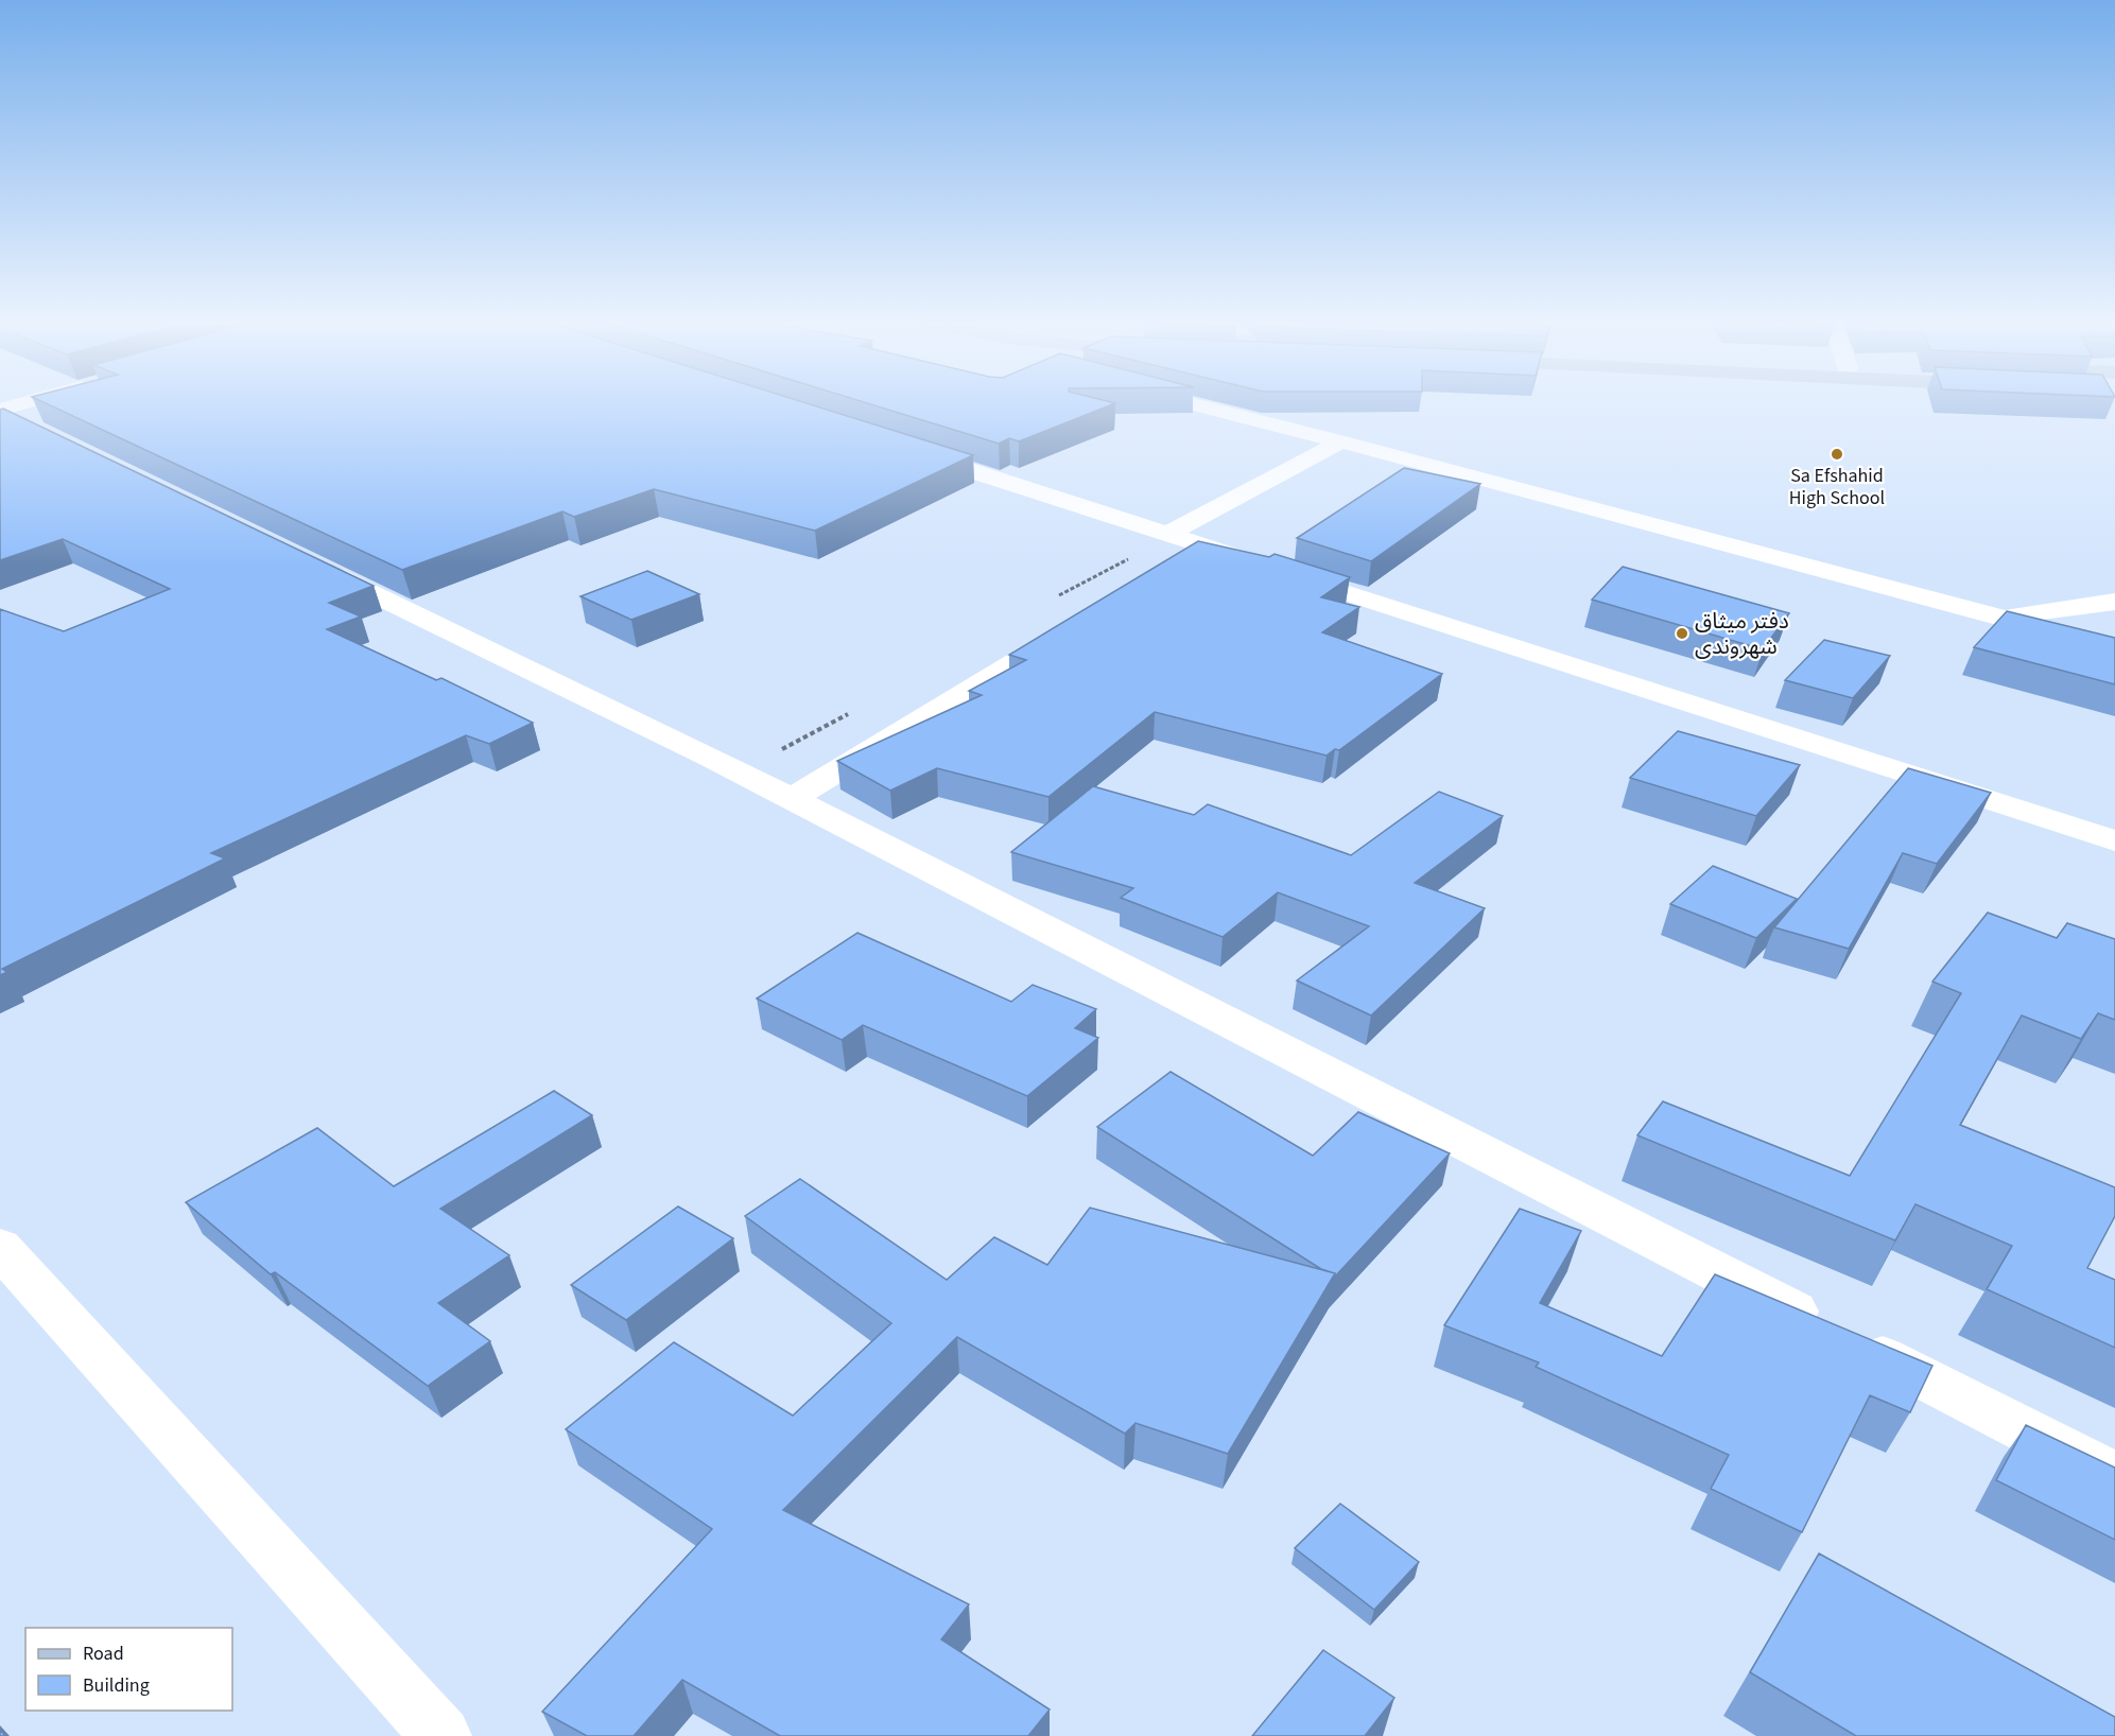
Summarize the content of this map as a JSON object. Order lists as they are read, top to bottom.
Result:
{
  "places": ["Sa Efshahid High School", "دفتر میثاق شهروندی"],
  "legend": ["Road", "Building"]
}
